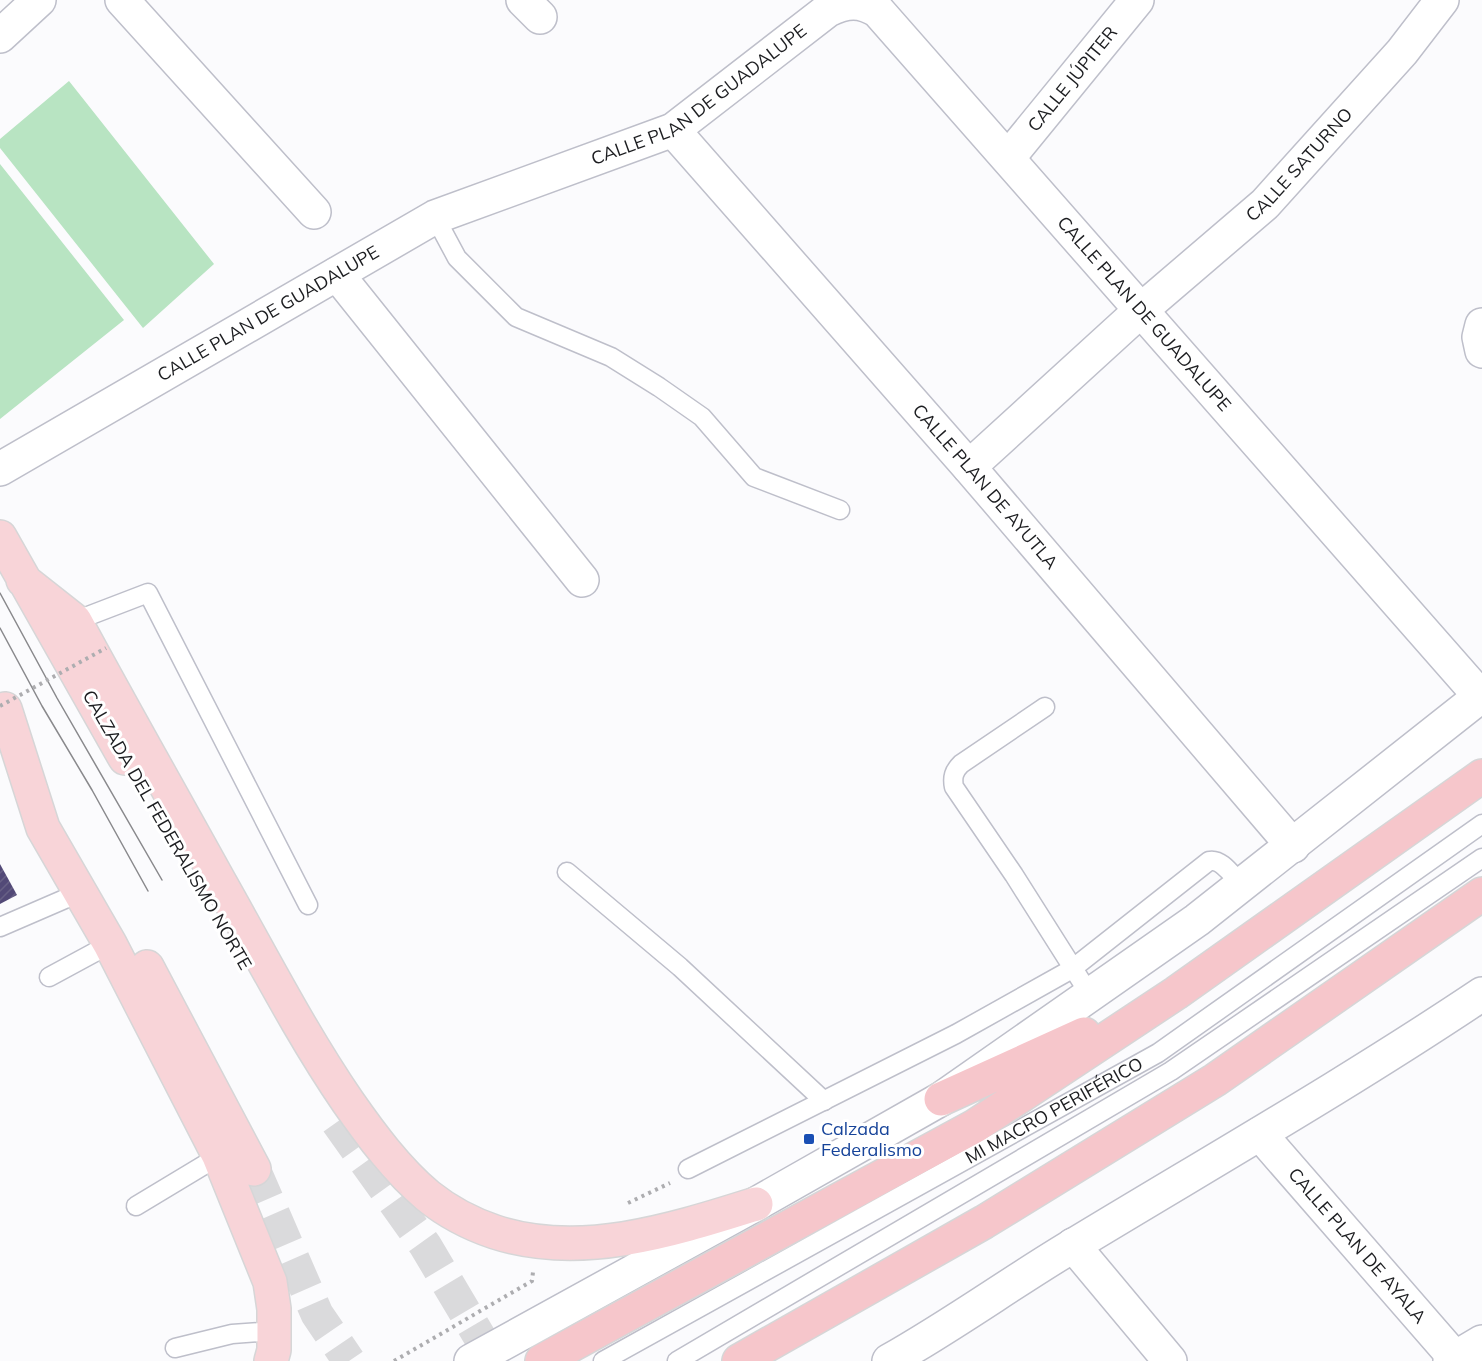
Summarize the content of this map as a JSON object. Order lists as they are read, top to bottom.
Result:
{
  "streets": {
    "main road": ["CALZADA DEL FEDERALISMO NORTE"],
    "street": [
      "CALLE JÚPITER",
      "CALLE PLAN DE GUADALUPE",
      "CALLE SATURNO",
      "CALLE PLAN DE AYUTLA",
      "CALLE PLAN DE AYALA"
    ],
    "lane": ["MI MACRO PERIFÉRICO"]
  },
  "crossings": [
    ["CALLE JÚPITER", "CALLE PLAN DE GUADALUPE"],
    ["CALLE PLAN DE GUADALUPE", "CALLE SATURNO"],
    ["CALLE PLAN DE GUADALUPE", "CALLE PLAN DE AYUTLA"],
    ["CALLE SATURNO", "CALLE PLAN DE AYUTLA"]
  ],
  "places": {
    "transit": ["Calzada Federalismo"]
  }
}
